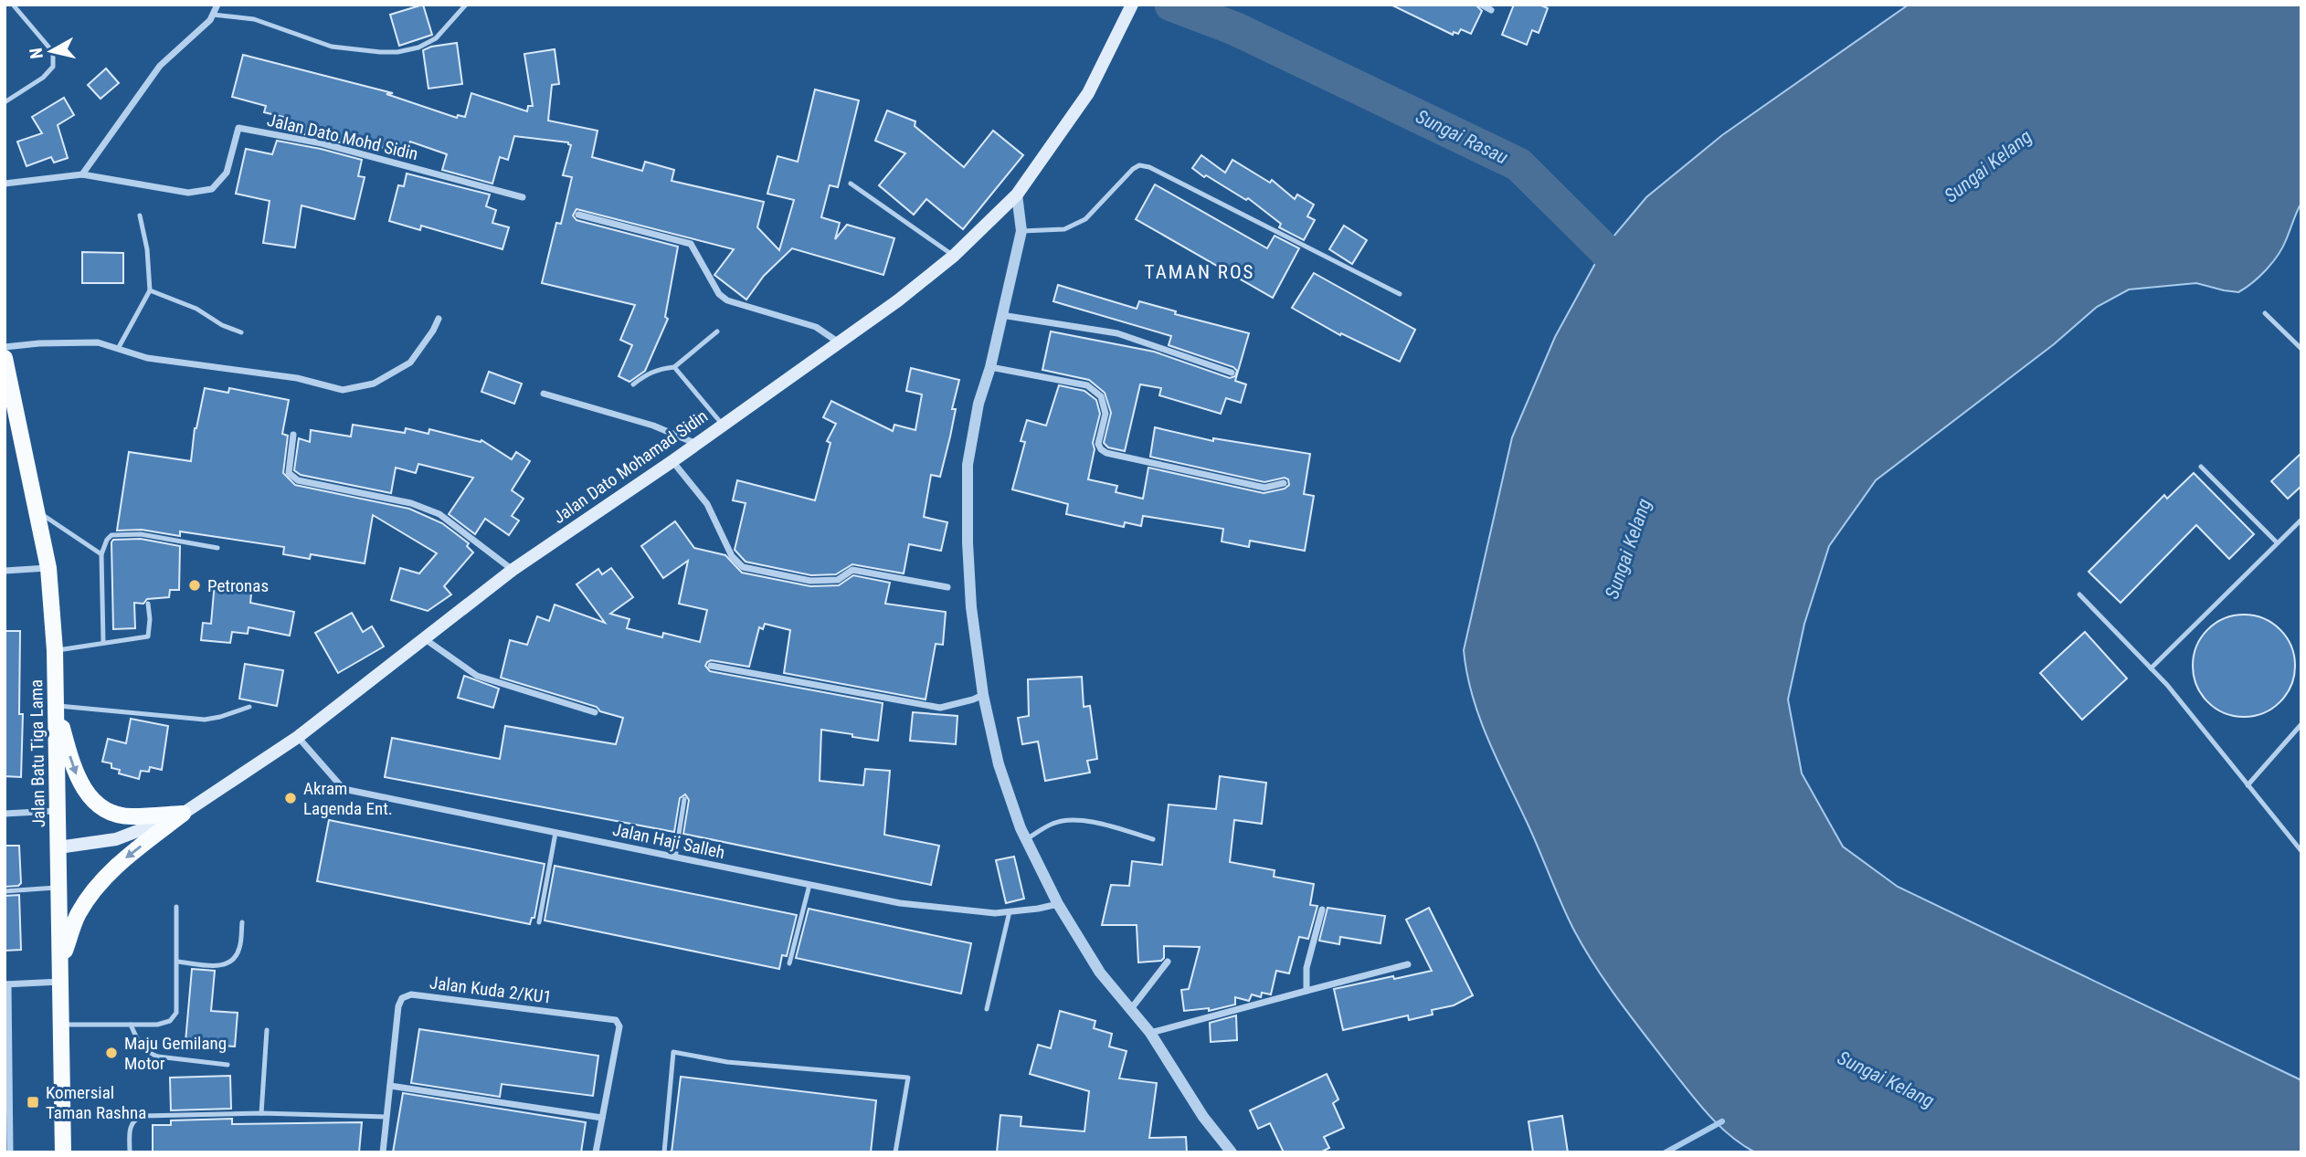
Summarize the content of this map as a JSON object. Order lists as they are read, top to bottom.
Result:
{
  "streets": {
    "main road": ["Jalan Dato Mohamad Sidin", "Jalan Batu Tiga Lama"],
    "street": ["Jalan Dato Mohd Sidin", "Jalan Haji Salleh", "Jalan Kuda 2/KU1"]
  },
  "crossings": [
    ["Jalan Dato Mohamad Sidin", "Jalan Batu Tiga Lama"],
    ["Jalan Dato Mohamad Sidin", "Jalan Haji Salleh"]
  ],
  "districts": ["TAMAN ROS"],
  "water": ["Sungai Rasau", "Sungai Kelang"],
  "places": {
    "other": ["Petronas", "Akram Lagenda Ent.", "Maju Gemilang Motor"],
    "transit": ["Komersial Taman Rashna"]
  },
  "north": "left"
}
